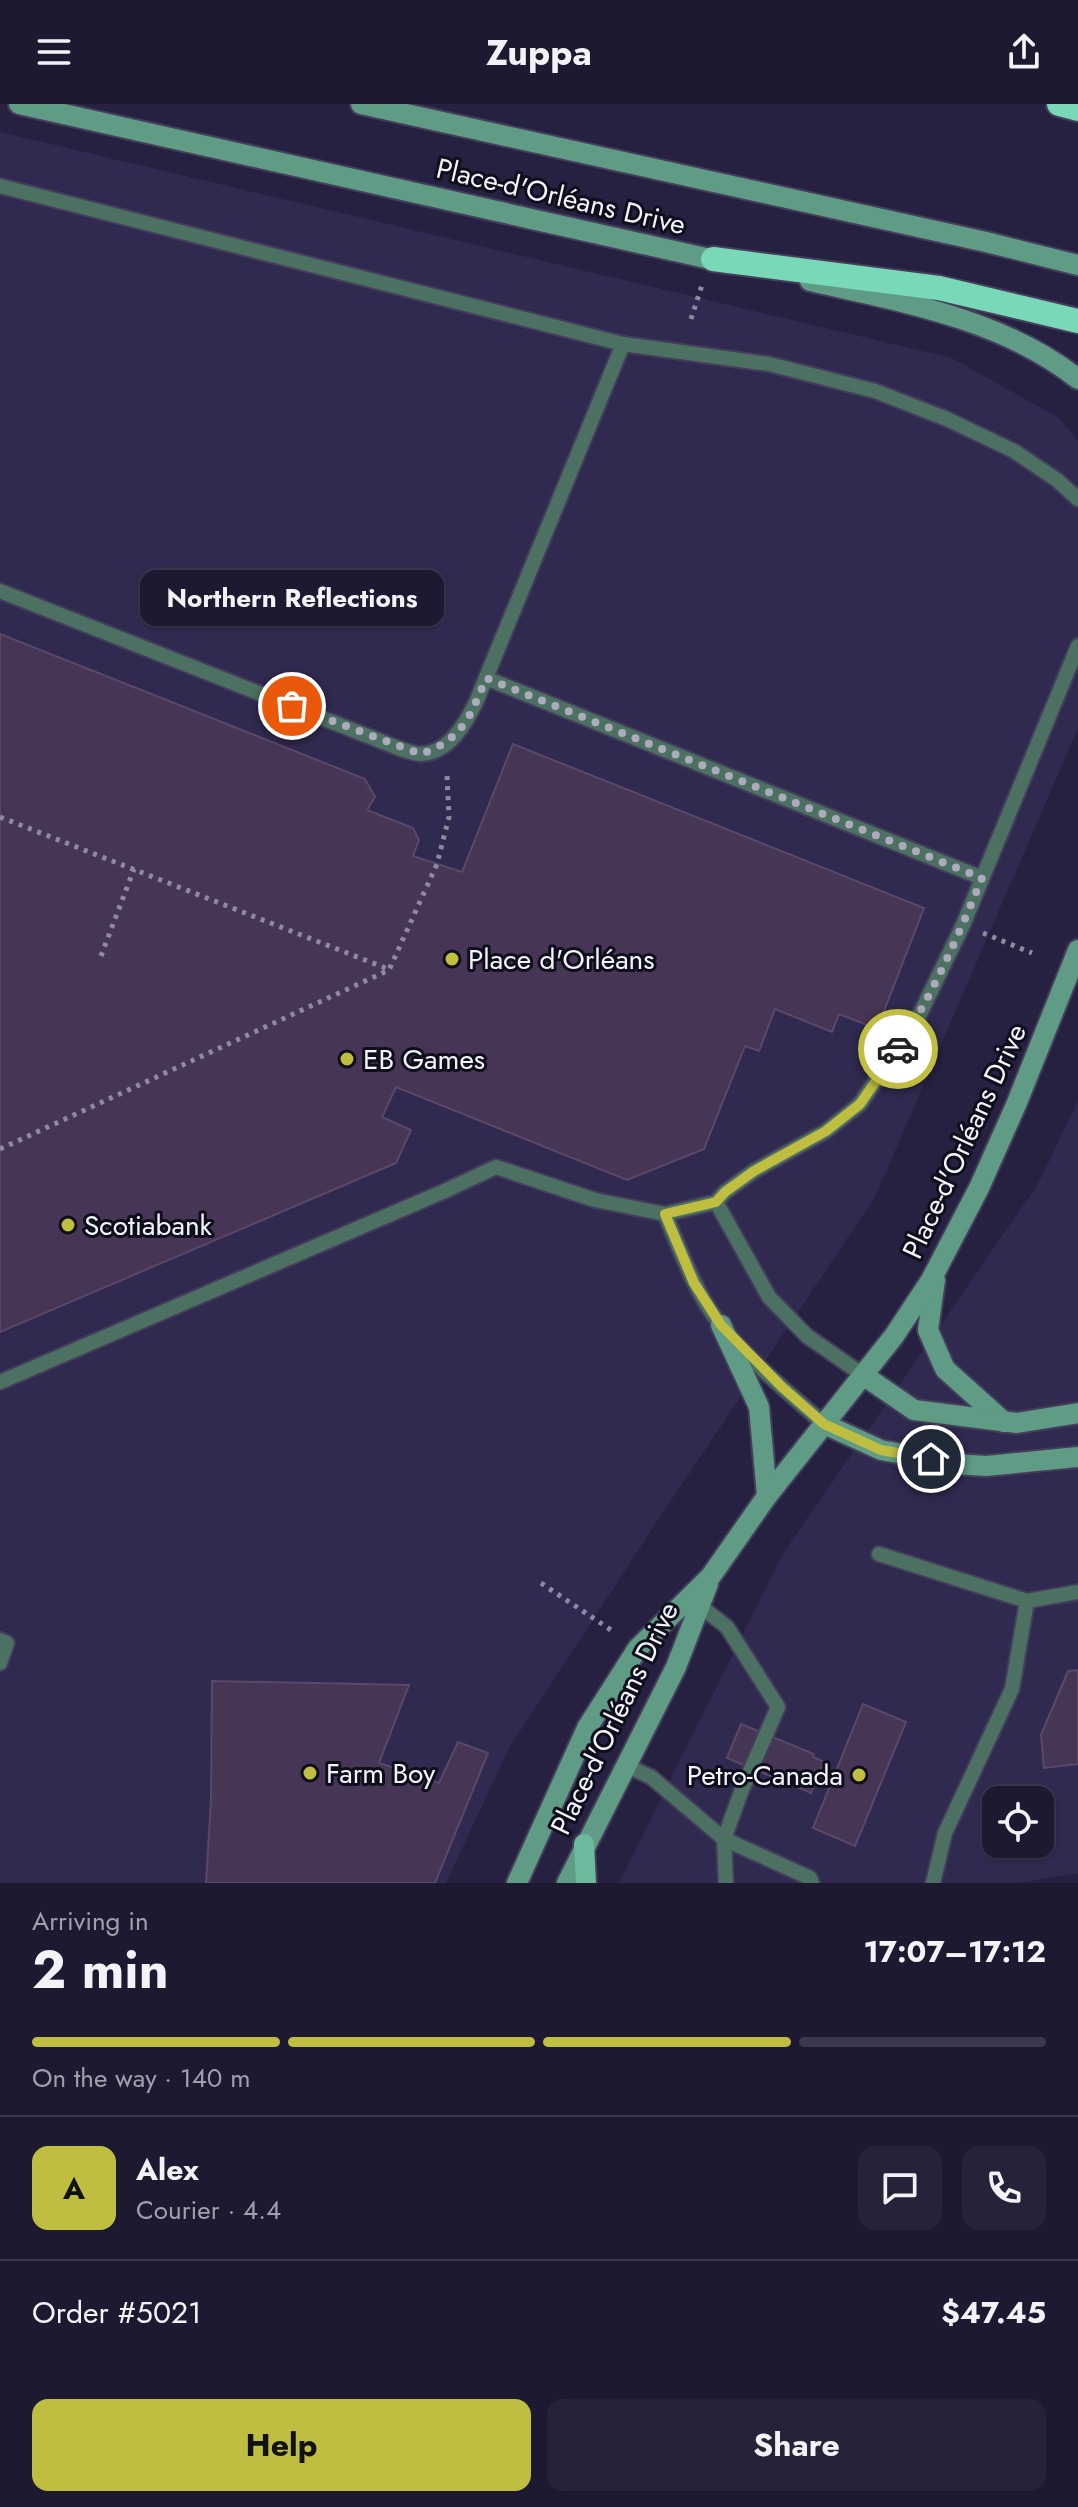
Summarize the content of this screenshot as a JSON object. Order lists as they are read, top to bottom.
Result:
{
  "streets": {
    "main road": ["Place-d'Orléans Drive"]
  },
  "places": [
    "Northern Reflections",
    "Place d'Orléans",
    "EB Games",
    "Scotiabank",
    "Farm Boy",
    "Petro-Canada"
  ],
  "page": {
    "header": "Zuppa",
    "bubble": "Northern Reflections",
    "heading": ["2 min", "Arriving in", "17:07–17:12"],
    "panel": [
      "Alex",
      "Courier · 4.4",
      "Order #5021",
      "$47.45"
    ],
    "bar": "On the way · 140 m",
    "round": "A",
    "buttons": ["Help", "Share"]
  }
}
